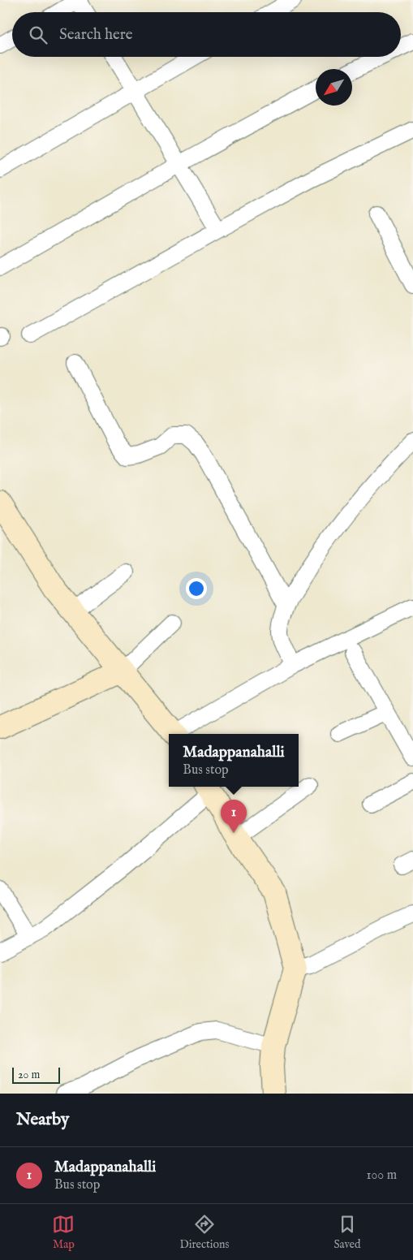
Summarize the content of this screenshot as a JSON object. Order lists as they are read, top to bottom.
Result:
{
  "scale_bar": "20 m",
  "north": "bottom left",
  "page": {
    "search": "Search here",
    "popup": ["Madappanahalli", "Bus stop"],
    "pins": "1",
    "scale": "20 m",
    "heading": "Nearby",
    "list": [
      {
        "mark": "1",
        "name": "Madappanahalli",
        "note": "Bus stop",
        "value": "100 m"
      }
    ],
    "nav": ["Map", "Directions", "Saved"]
  }
}
